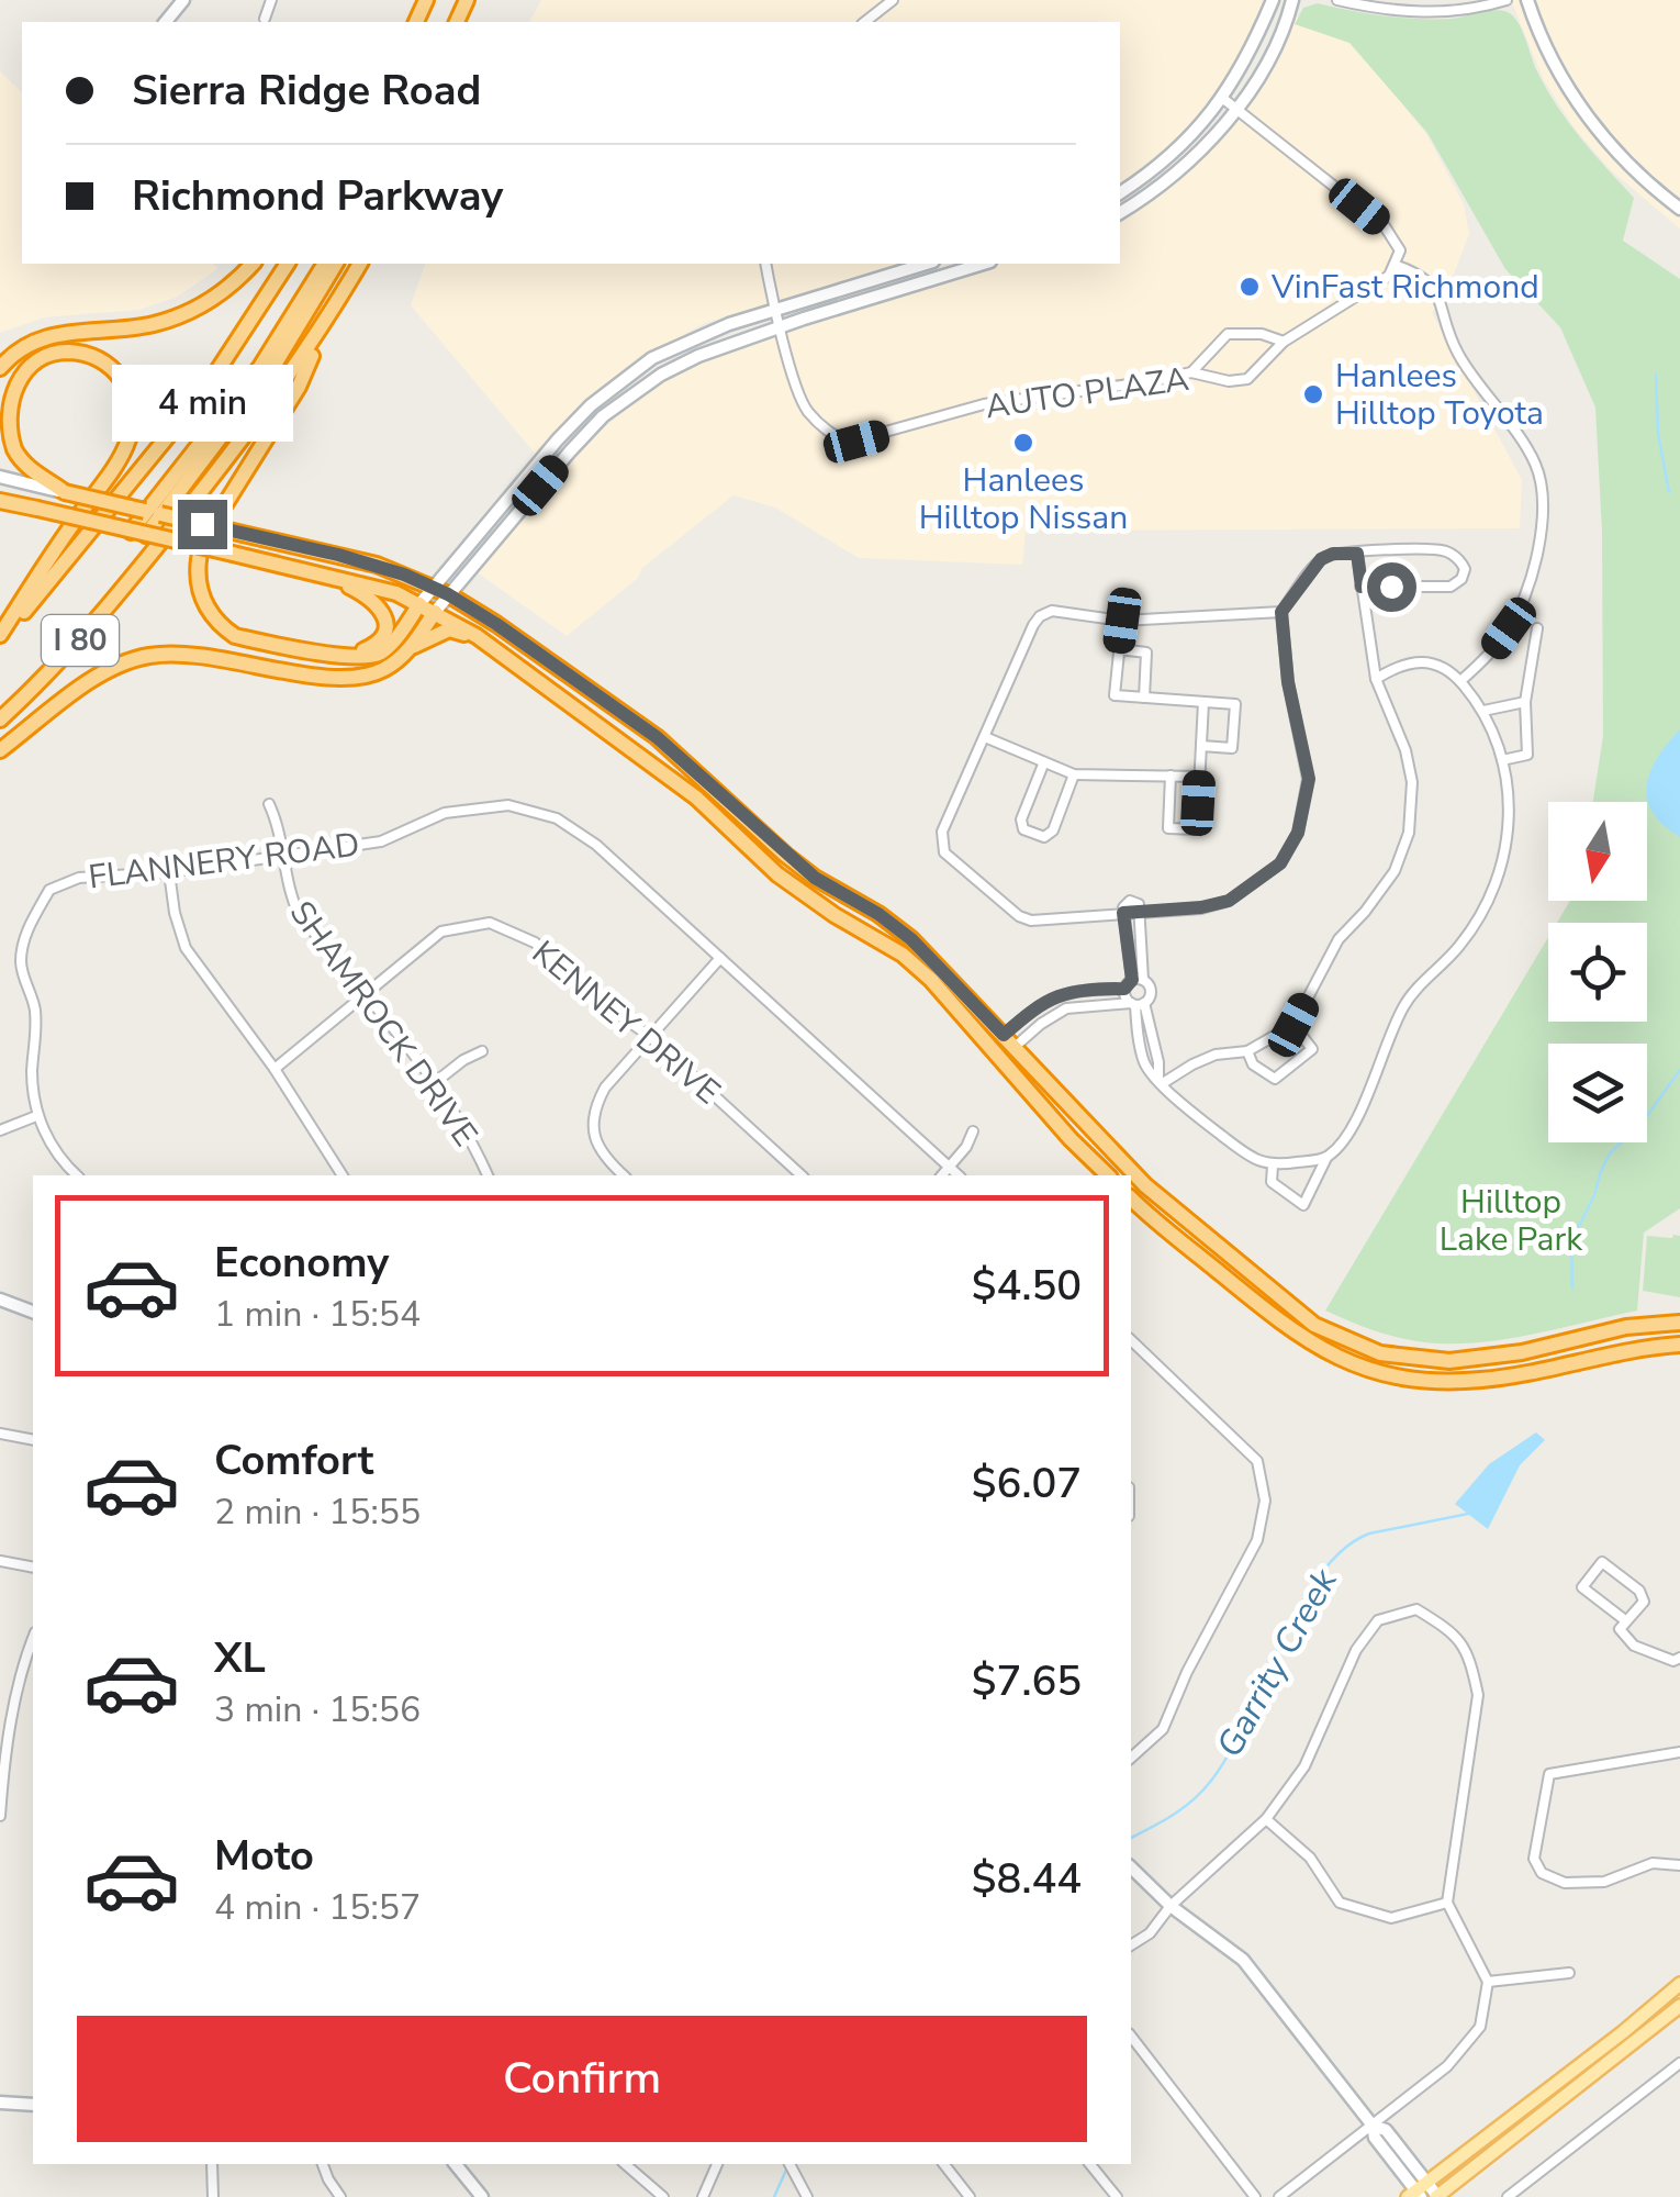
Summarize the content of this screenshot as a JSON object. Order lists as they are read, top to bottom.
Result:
{
  "streets": {
    "highway": ["I 80"],
    "street": [
      "AUTO PLAZA",
      "FLANNERY ROAD",
      "KENNEY DRIVE",
      "SHAMROCK DRIVE"
    ]
  },
  "crossings": [
    ["FLANNERY ROAD", "SHAMROCK DRIVE"],
    ["KENNEY DRIVE", "SHAMROCK DRIVE"]
  ],
  "water": ["Garrity Creek"],
  "parks": ["Hilltop Lake Park"],
  "places": ["VinFast Richmond", "Hanlees Hilltop Toyota", "Hanlees Hilltop Nissan"],
  "north": "bottom",
  "page": {
    "banner": ["Sierra Ridge Road", "Richmond Parkway"],
    "bubble": "4 min",
    "list": [
      {
        "name": "Economy",
        "note": "1 min · 15:54",
        "value": "$4.50"
      },
      {
        "name": "Comfort",
        "note": "2 min · 15:55",
        "value": "$6.07"
      },
      {
        "name": "XL",
        "note": "3 min · 15:56",
        "value": "$7.65"
      },
      {
        "name": "Moto",
        "note": "4 min · 15:57",
        "value": "$8.44"
      }
    ],
    "buttons": "Confirm"
  }
}
